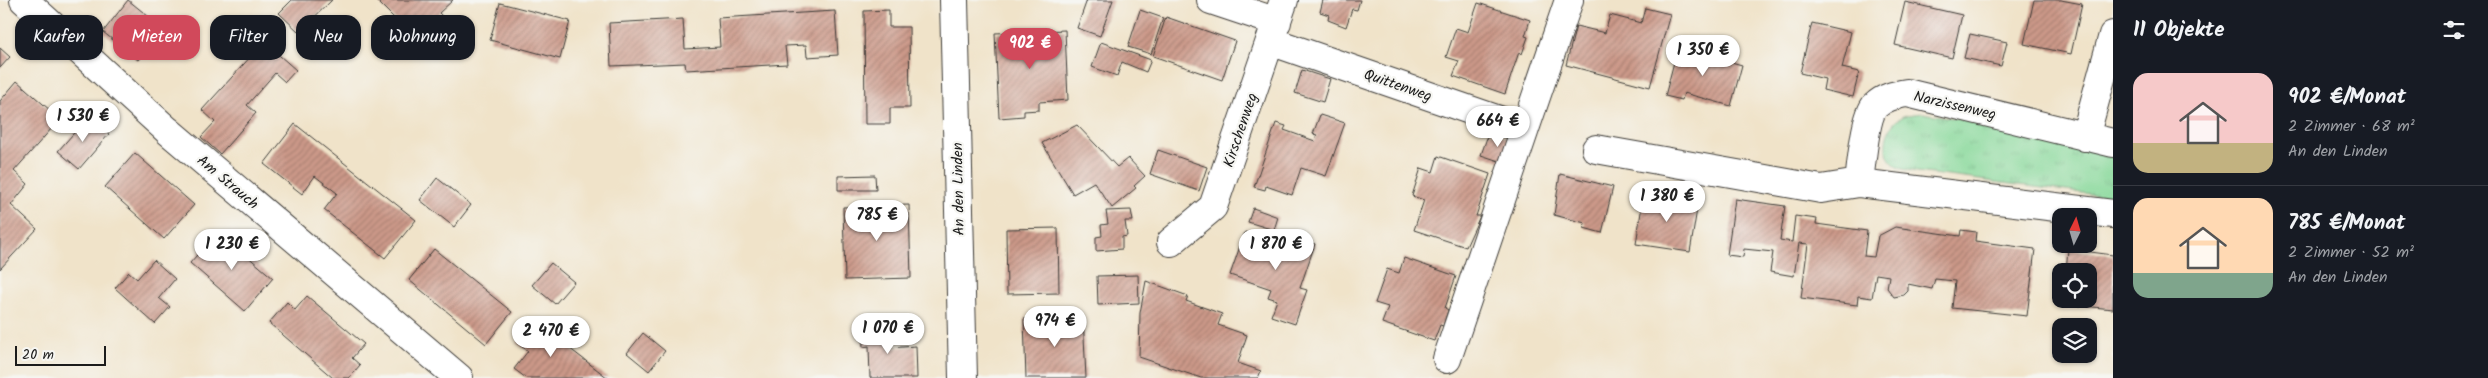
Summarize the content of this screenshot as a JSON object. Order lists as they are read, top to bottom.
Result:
{
  "streets": {
    "street": [
      "Quittenweg",
      "Narzissenweg",
      "Kirschenweg",
      "Am Strauch",
      "An den Linden"
    ]
  },
  "crossings": [
    ["Quittenweg", "Kirschenweg"]
  ],
  "scale_bar": "20 m",
  "north": "top",
  "page": {
    "heading": "11 Objekte",
    "chip": [
      "Kaufen",
      "Mieten",
      "Filter",
      "Neu",
      "Wohnung"
    ],
    "price": [
      "902 €",
      "1 350 €",
      "1 530 €",
      "664 €",
      "1 380 €",
      "785 €",
      "1 230 €",
      "1 870 €",
      "974 €",
      "1 070 €",
      "2 470 €"
    ],
    "list": [
      {
        "name": "902 €/Monat",
        "note": "2 Zimmer · 68 m² · An den Linden"
      },
      {
        "name": "785 €/Monat",
        "note": "2 Zimmer · 52 m² · An den Linden"
      }
    ],
    "scale": "20 m"
  }
}
